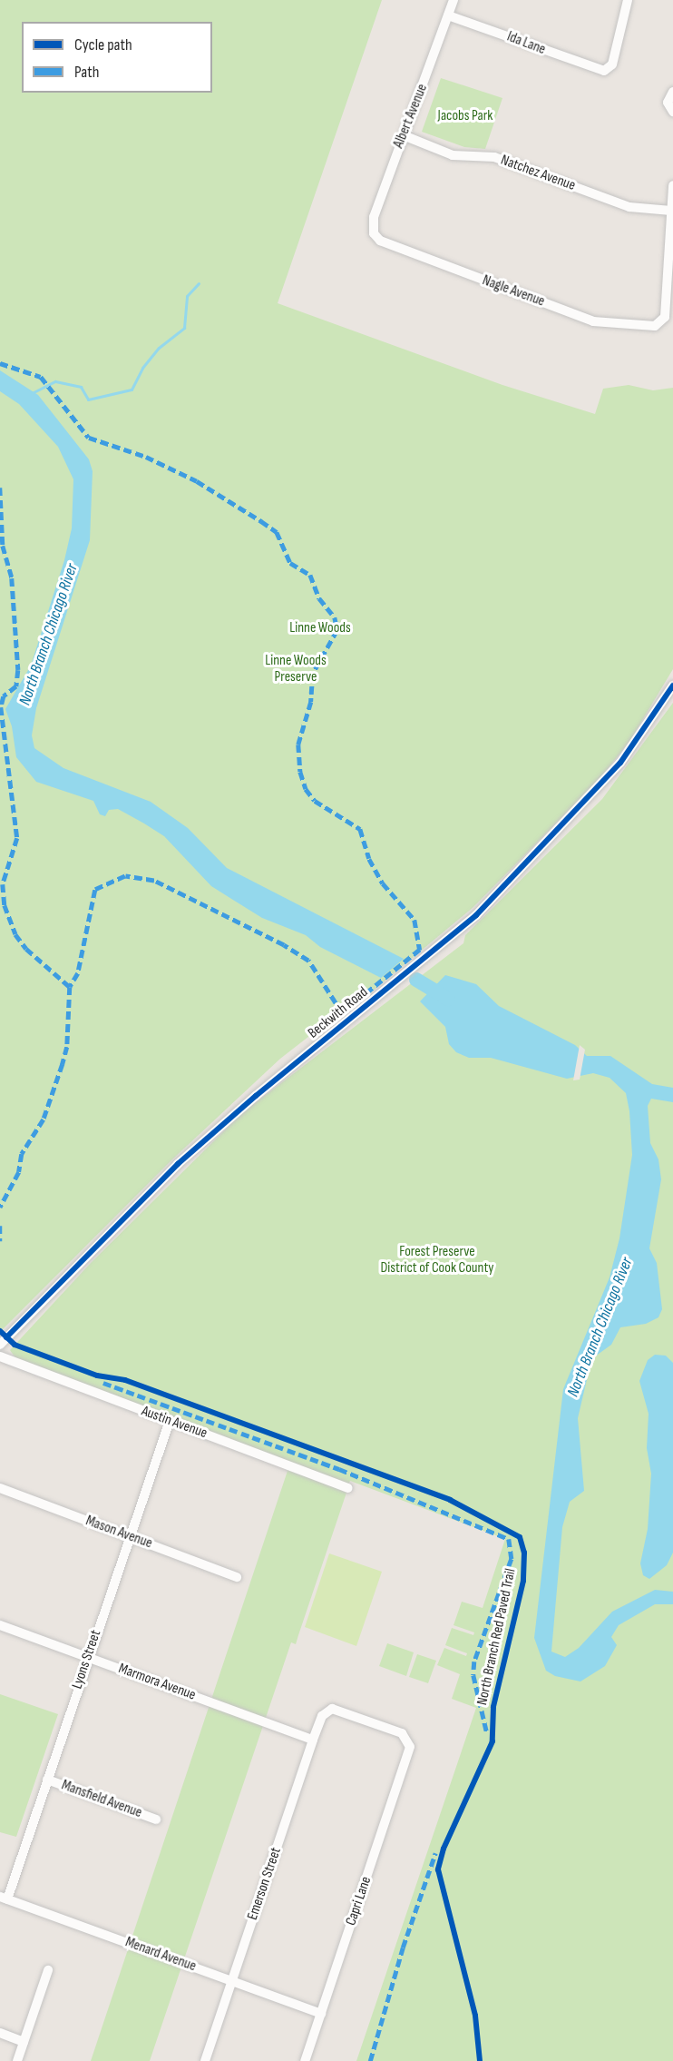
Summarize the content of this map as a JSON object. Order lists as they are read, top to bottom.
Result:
{
  "streets": {
    "street": [
      "Ida Lane",
      "Albert Avenue",
      "Natchez Avenue",
      "Nagle Avenue",
      "Beckwith Road",
      "Austin Avenue",
      "Mason Avenue",
      "Lyons Street",
      "Marmora Avenue",
      "Mansfield Avenue",
      "Emerson Street",
      "Capri Lane",
      "Menard Avenue"
    ],
    "cycle path": ["North Branch Red Paved Trail"]
  },
  "crossings": [
    ["Ida Lane", "Albert Avenue"],
    ["Albert Avenue", "Natchez Avenue"],
    ["Albert Avenue", "Nagle Avenue"],
    ["Austin Avenue", "Lyons Street"],
    ["Mason Avenue", "Lyons Street"],
    ["Lyons Street", "Marmora Avenue"],
    ["Lyons Street", "Mansfield Avenue"],
    ["Lyons Street", "Menard Avenue"],
    ["Marmora Avenue", "Emerson Street"],
    ["Emerson Street", "Capri Lane"],
    ["Emerson Street", "Menard Avenue"],
    ["Capri Lane", "Menard Avenue"]
  ],
  "water": ["North Branch Chicago River"],
  "parks": [
    "Jacobs Park",
    "Linne Woods",
    "Linne Woods Preserve",
    "Forest Preserve District of Cook County"
  ],
  "legend": ["Cycle path", "Path"]
}
